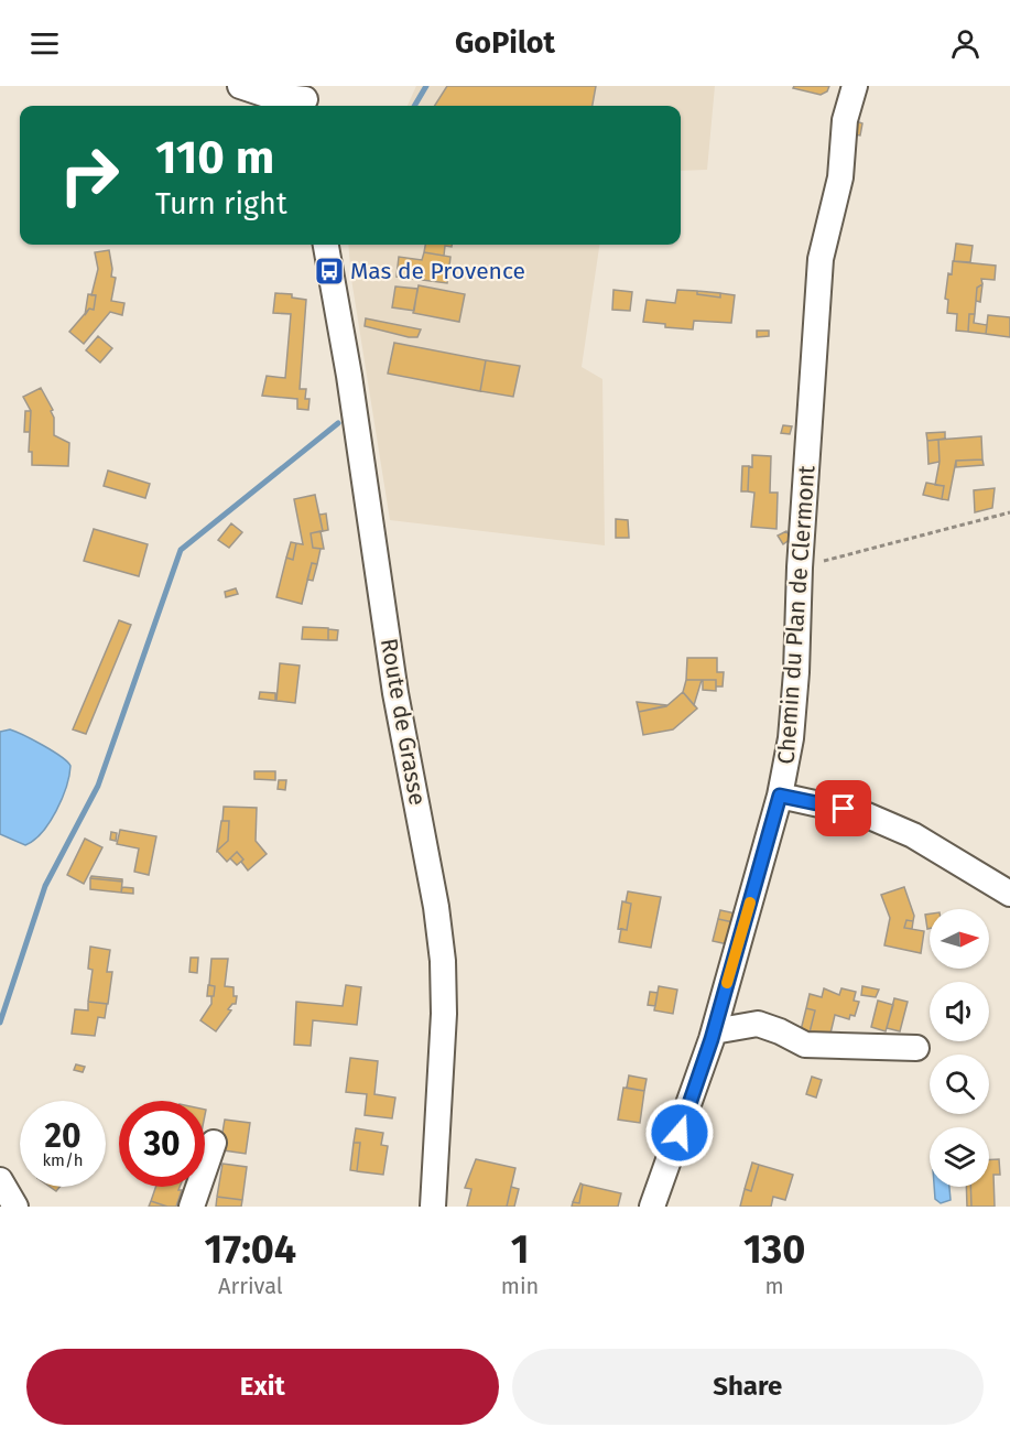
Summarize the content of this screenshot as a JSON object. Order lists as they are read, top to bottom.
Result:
{
  "streets": {
    "street": ["Chemin du Plan de Clermont", "Route de Grasse"]
  },
  "places": {
    "bus stop": ["Mas de Provence"]
  },
  "north": "right",
  "page": {
    "header": "GoPilot",
    "turn": ["110 m", "Turn right"],
    "speed": "20 km/h",
    "limit": "30",
    "eta": [
      "17:04",
      "Arrival",
      "1",
      "min",
      "130",
      "m"
    ],
    "buttons": ["Exit", "Share"]
  }
}
